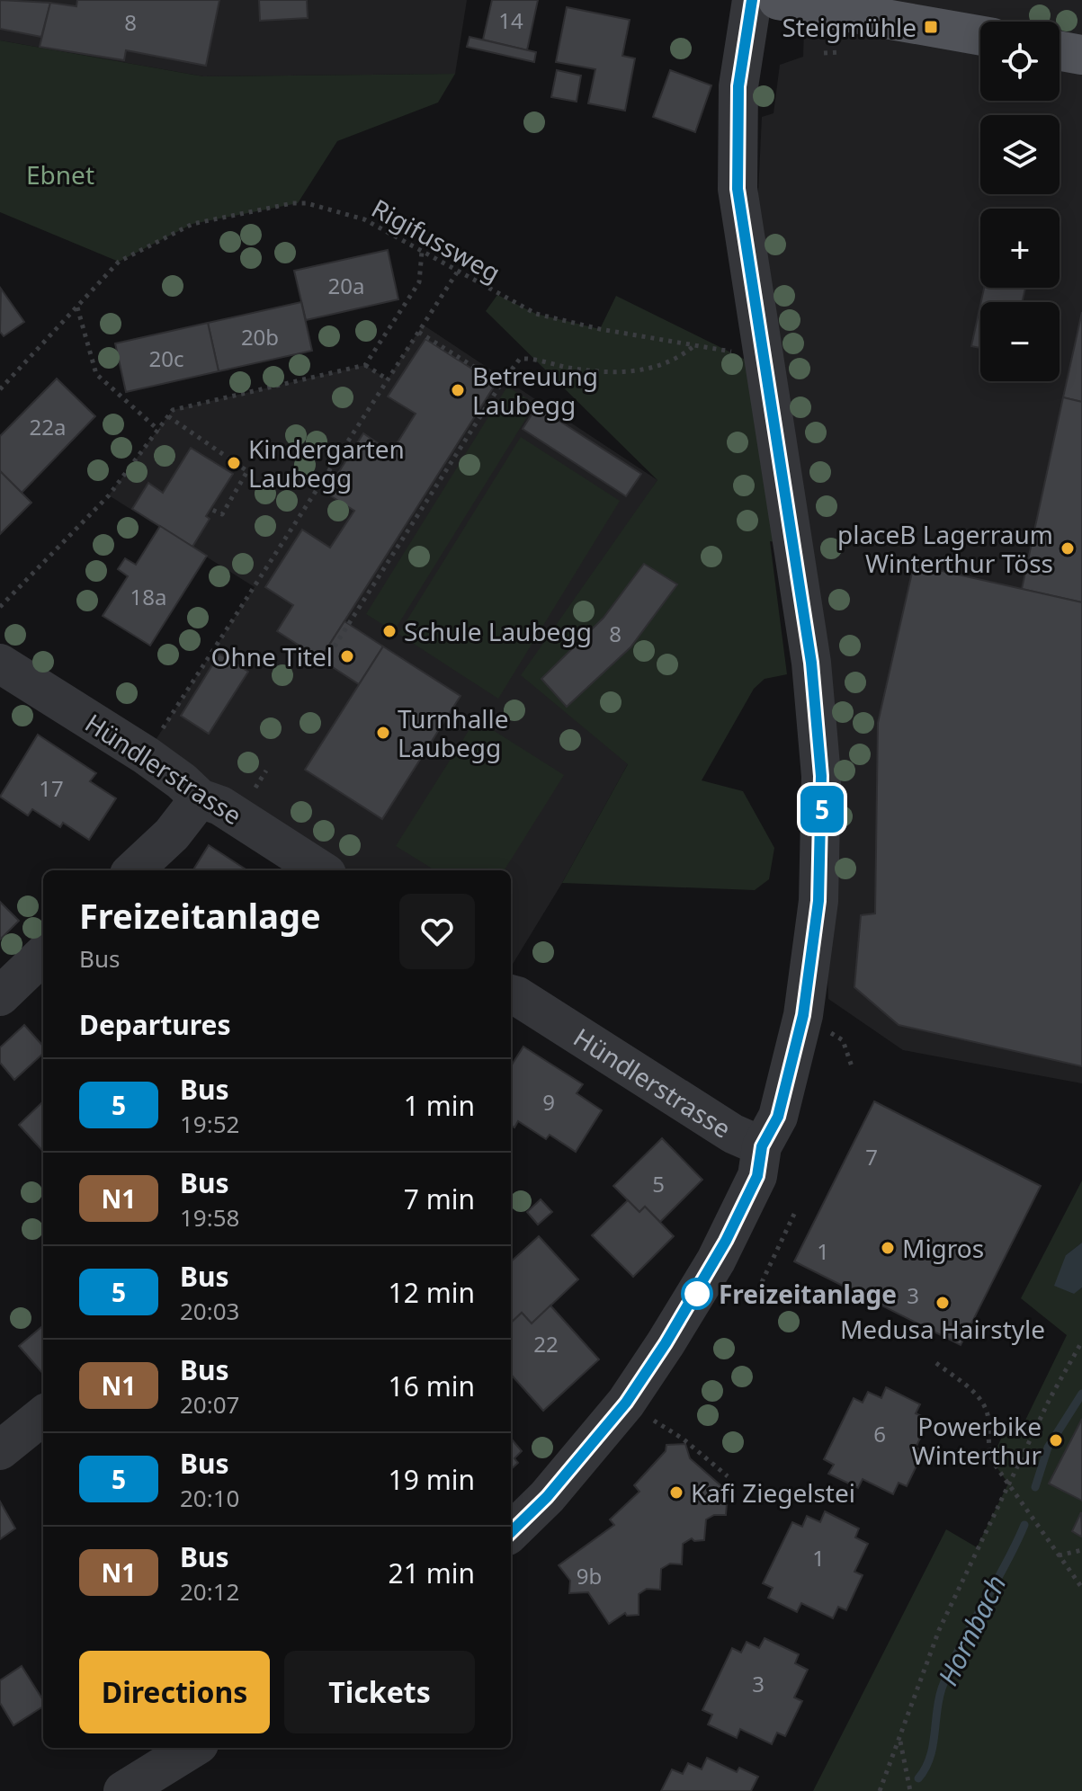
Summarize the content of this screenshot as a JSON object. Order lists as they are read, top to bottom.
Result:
{
  "streets": {
    "street": ["Hündlerstrasse"],
    "path": ["Rigifussweg"]
  },
  "water": ["Hornbach"],
  "parks": ["Ebnet"],
  "places": {
    "transit": ["Steigmühle"],
    "other": [
      "Betreuung Laubegg",
      "Kindergarten Laubegg",
      "placeB Lagerraum Winterthur Töss",
      "Schule Laubegg",
      "Ohne Titel",
      "Turnhalle Laubegg",
      "Migros",
      "Freizeitanlage",
      "Medusa Hairstyle",
      "Powerbike Winterthur",
      "Kafi Ziegelstei"
    ]
  },
  "lines": ["bus line 5"],
  "house_numbers": [
    "14",
    "8",
    "20a",
    "20b",
    "20c",
    "22a",
    "18a",
    "8",
    "17",
    "9",
    "7",
    "5",
    "1",
    "3",
    "22",
    "6",
    "1",
    "9b",
    "3"
  ],
  "page": {
    "on_map": "5",
    "map_buttons": ["+", "−"],
    "heading": [
      ["Freizeitanlage", "Bus"],
      "Departures"
    ],
    "list": [
      {
        "mark": "5",
        "name": "Bus",
        "note": "19:52",
        "value": "1 min"
      },
      {
        "mark": "N1",
        "name": "Bus",
        "note": "19:58",
        "value": "7 min"
      },
      {
        "mark": "5",
        "name": "Bus",
        "note": "20:03",
        "value": "12 min"
      },
      {
        "mark": "N1",
        "name": "Bus",
        "note": "20:07",
        "value": "16 min"
      },
      {
        "mark": "5",
        "name": "Bus",
        "note": "20:10",
        "value": "19 min"
      },
      {
        "mark": "N1",
        "name": "Bus",
        "note": "20:12",
        "value": "21 min"
      }
    ],
    "buttons": ["Directions", "Tickets"]
  }
}
